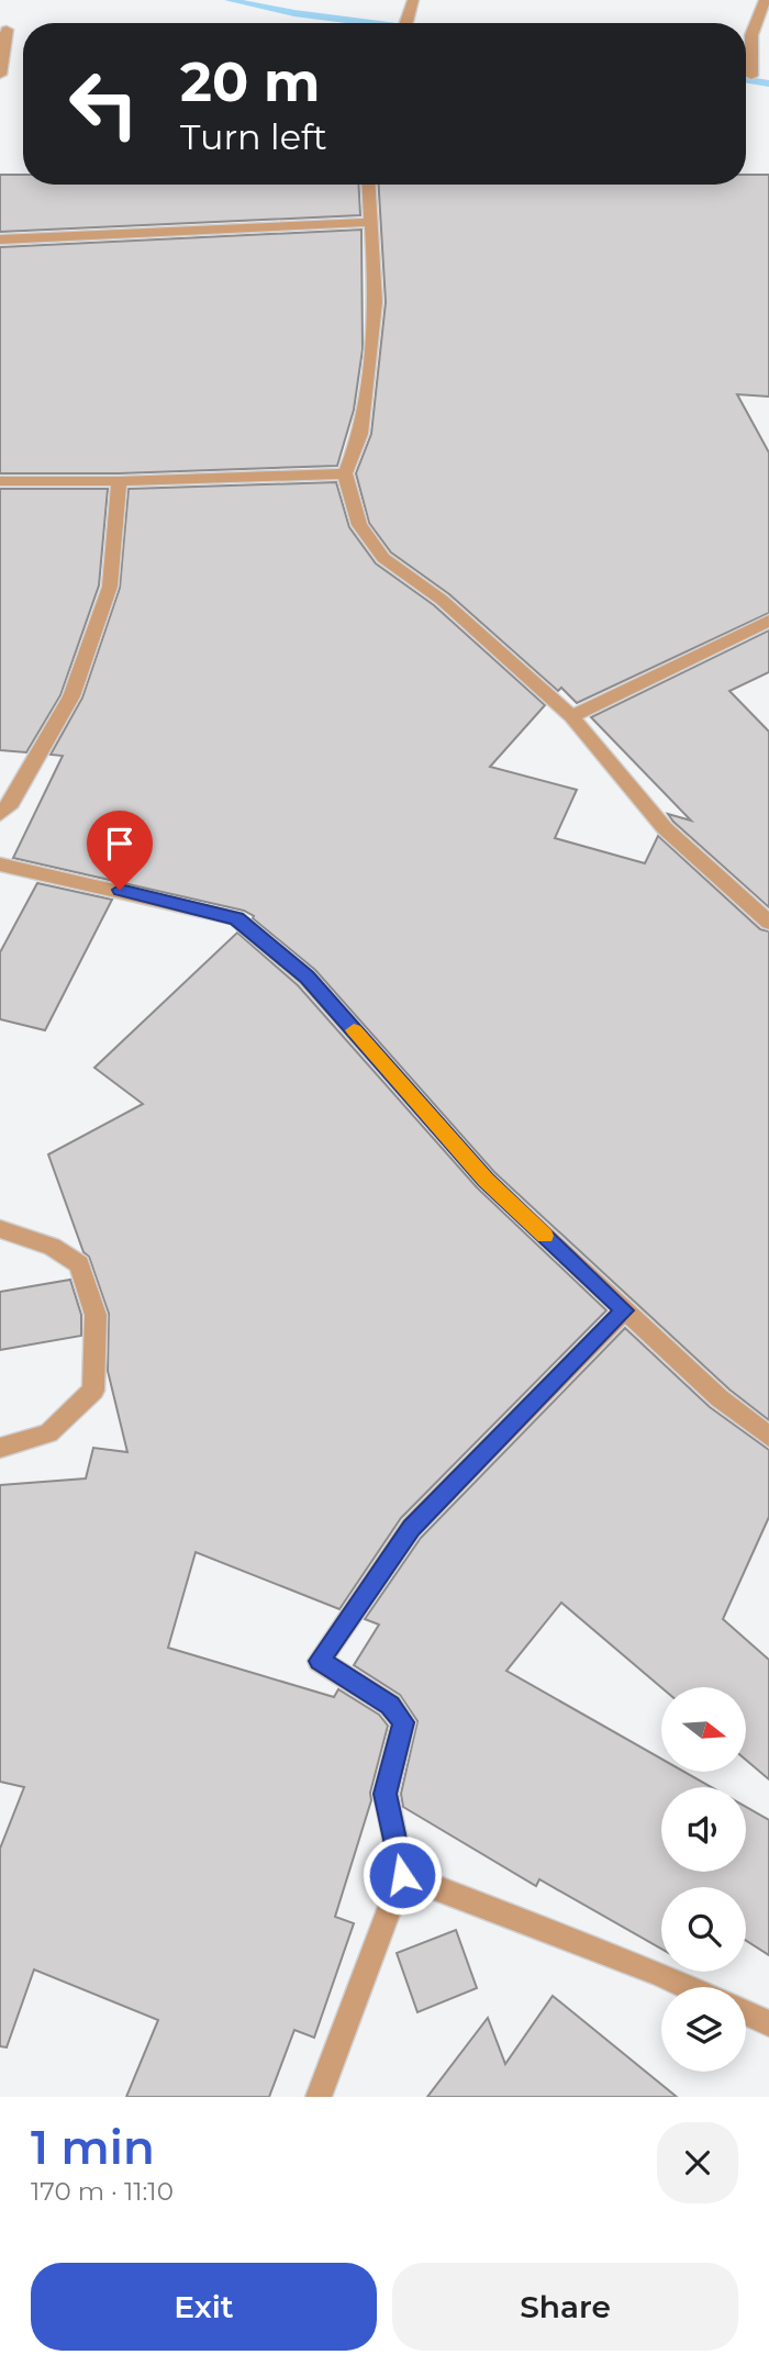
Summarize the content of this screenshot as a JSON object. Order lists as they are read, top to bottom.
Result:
{
  "north": "right",
  "page": {
    "turn": ["20 m", "Turn left"],
    "heading": ["1 min", "170 m · 11:10"],
    "buttons": ["Exit", "Share"]
  }
}
